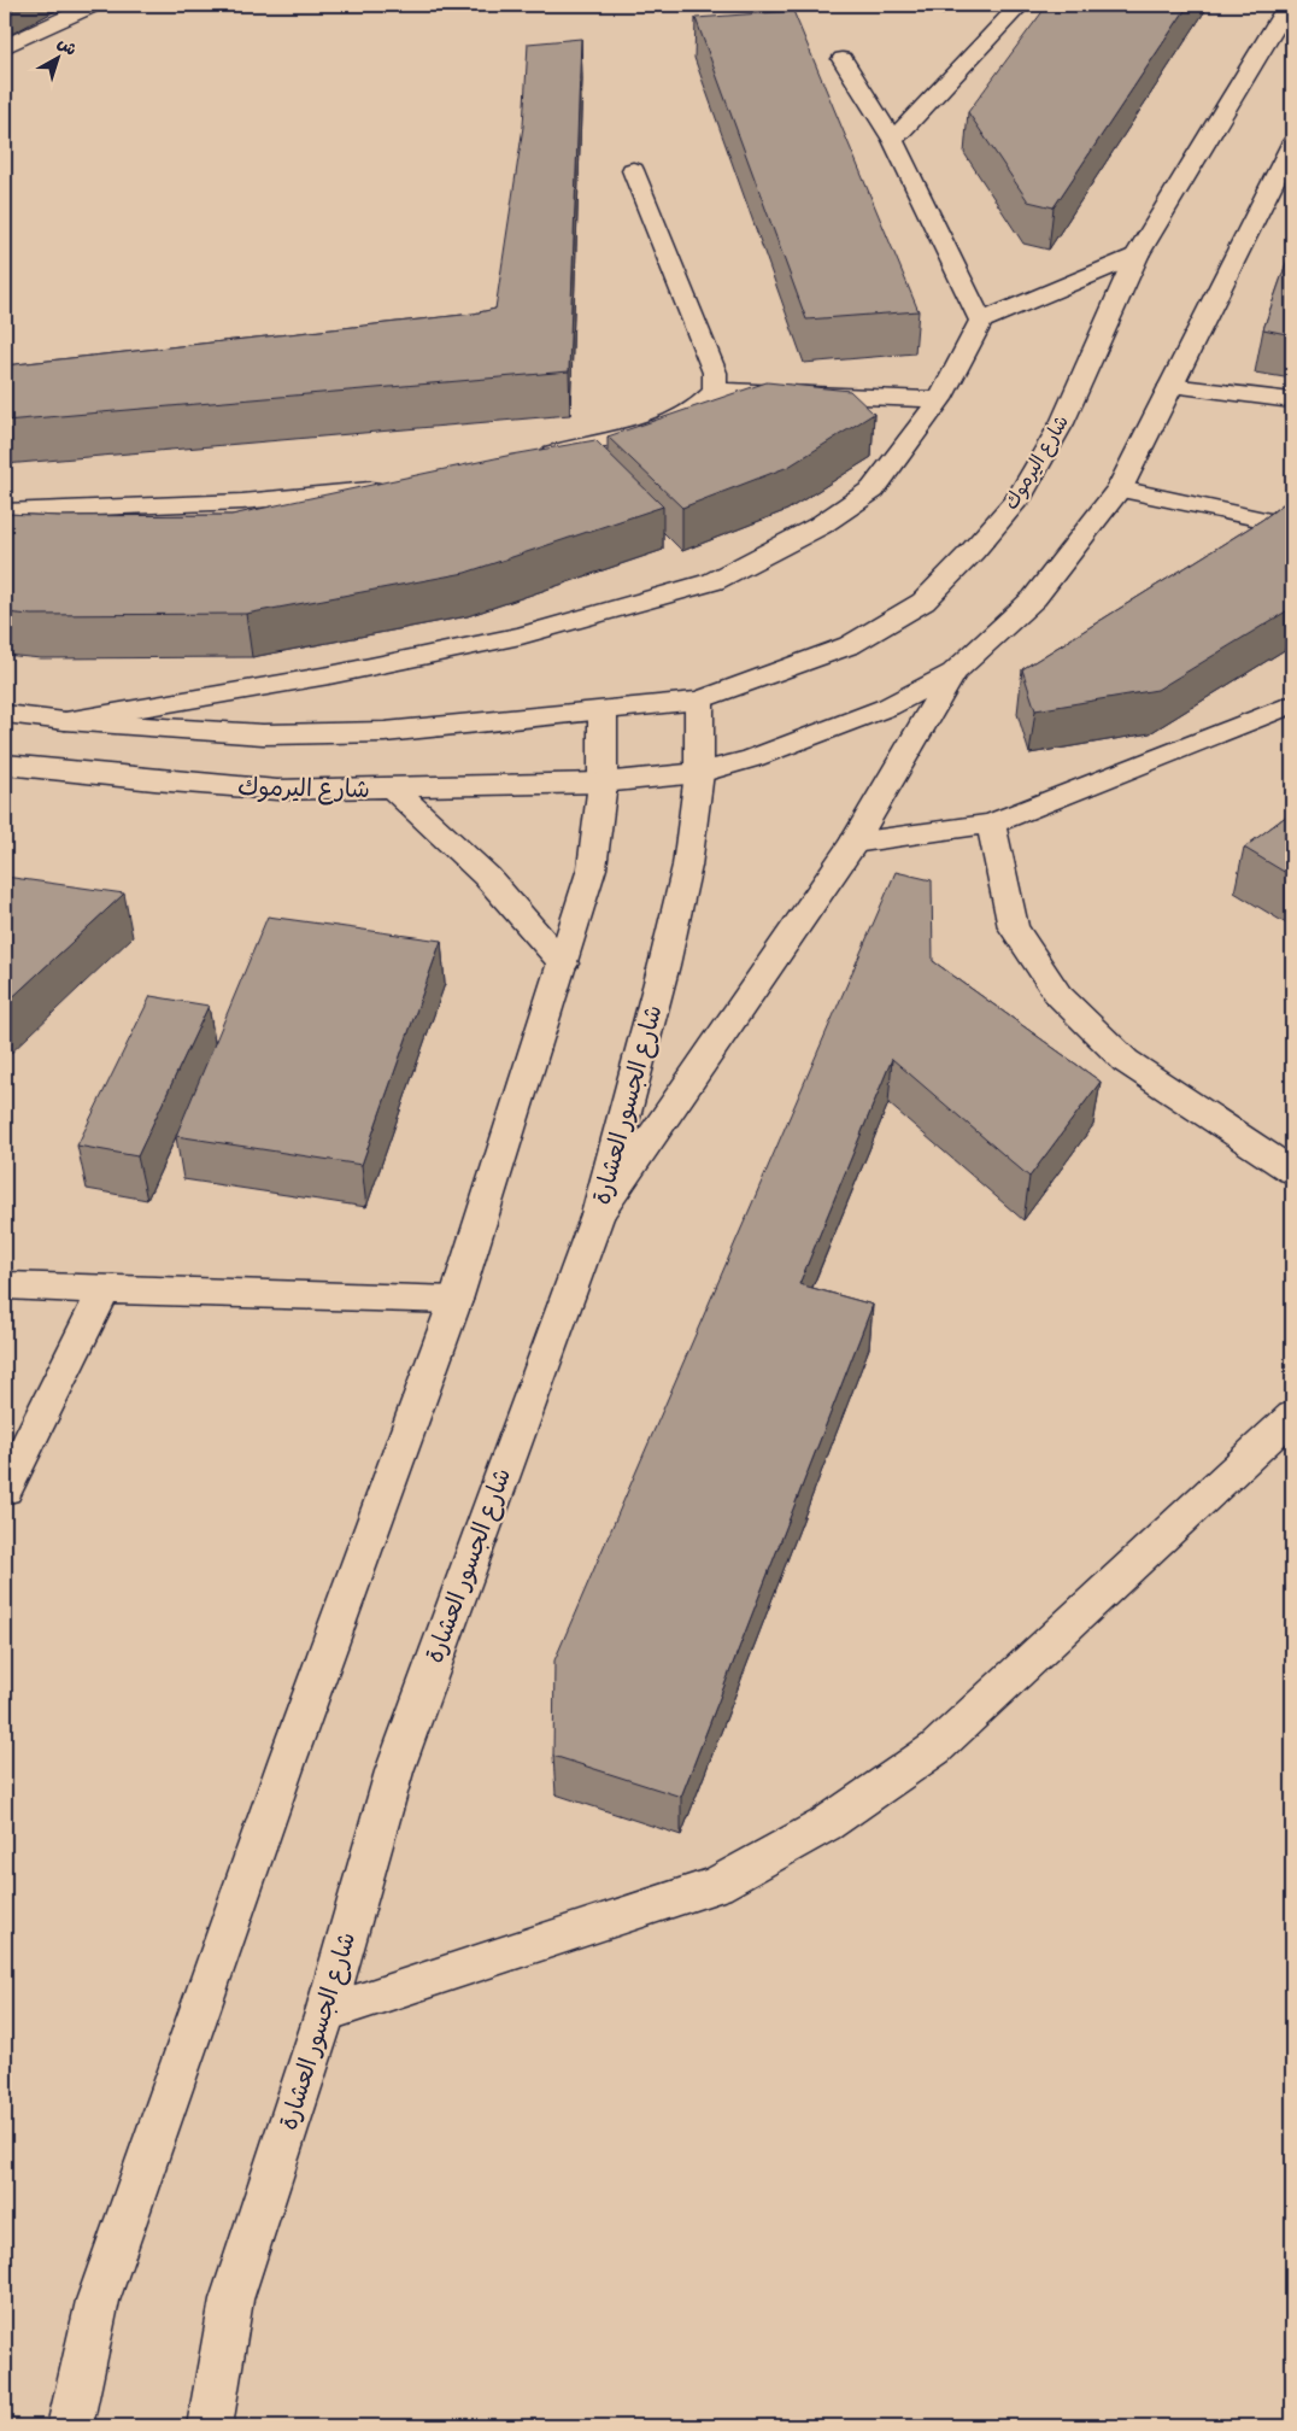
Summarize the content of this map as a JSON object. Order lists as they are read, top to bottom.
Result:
{
  "streets": {
    "main road": ["شارع اليرموك", "شارع الجسور العشارة"]
  },
  "crossings": [
    ["شارع اليرموك", "شارع الجسور العشارة"]
  ],
  "north": "top right"
}
